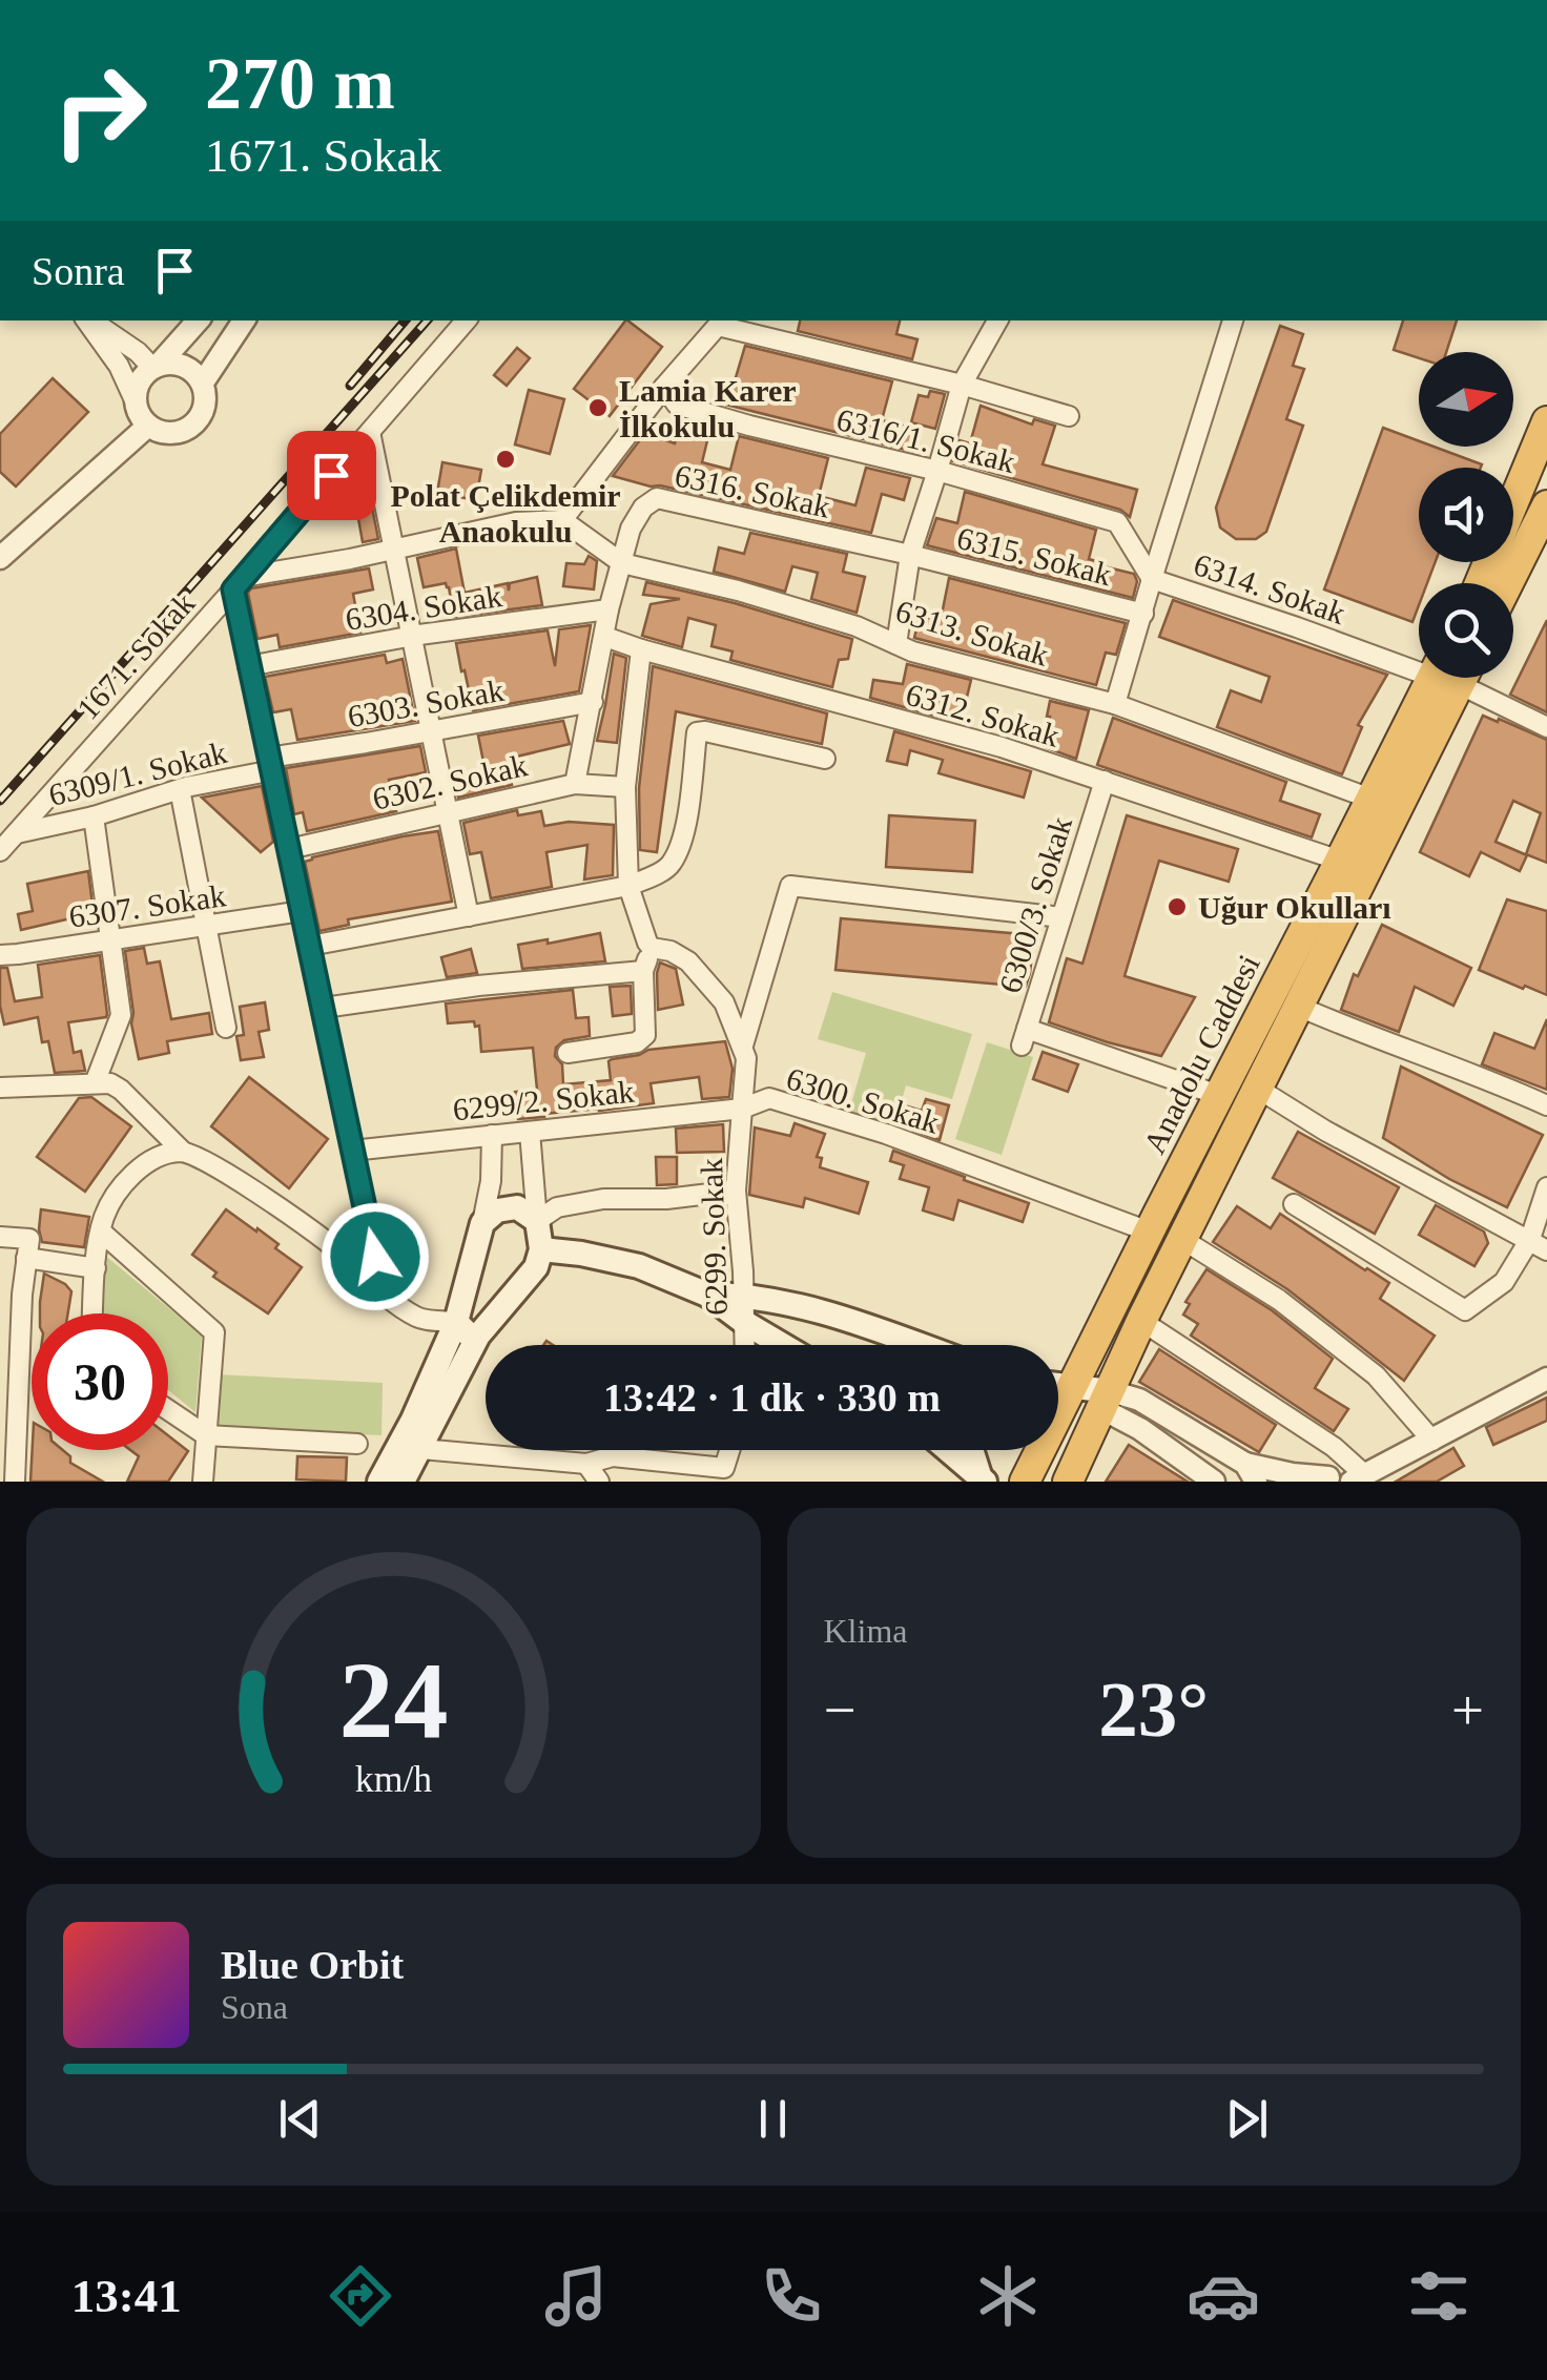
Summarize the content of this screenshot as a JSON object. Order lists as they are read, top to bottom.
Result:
{
  "streets": {
    "highway": ["Anadolu Caddesi"],
    "street": [
      "6316/1. Sokak",
      "6316. Sokak",
      "6315. Sokak",
      "6314. Sokak",
      "6304. Sokak",
      "6313. Sokak",
      "1671. Sokak",
      "6303. Sokak",
      "6312. Sokak",
      "6309/1. Sokak",
      "6302. Sokak",
      "6300/3. Sokak",
      "6307. Sokak",
      "6299/2. Sokak",
      "6300. Sokak",
      "6299. Sokak"
    ]
  },
  "crossings": [
    ["6316/1. Sokak", "6314. Sokak"],
    ["6316. Sokak", "6315. Sokak"],
    ["6316. Sokak", "6313. Sokak"],
    ["6315. Sokak", "6314. Sokak"],
    ["6314. Sokak", "6313. Sokak"],
    ["6313. Sokak", "Anadolu Caddesi"],
    ["1671. Sokak", "6309/1. Sokak"],
    ["6303. Sokak", "6309/1. Sokak"],
    ["6312. Sokak", "6300/3. Sokak"],
    ["6312. Sokak", "Anadolu Caddesi"],
    ["6300/3. Sokak", "Anadolu Caddesi"],
    ["Anadolu Caddesi", "6300. Sokak"],
    ["6299/2. Sokak", "6300. Sokak"],
    ["6299/2. Sokak", "6299. Sokak"],
    ["6300. Sokak", "6299. Sokak"]
  ],
  "places": ["Lamia Karer İlkokulu", "Polat Çelikdemir Anaokulu", "Uğur Okulları"],
  "north": "right",
  "page": {
    "turn": ["270 m", "1671. Sokak"],
    "then": "Sonra",
    "limit": "30",
    "trip": "13:42 · 1 dk · 330 m",
    "tile": "Klima",
    "heat": ["−", "23°", "+"],
    "song": ["Blue Orbit", "Sona"],
    "tabs": "13:41",
    "gauge": ["24", "km/h"]
  }
}
